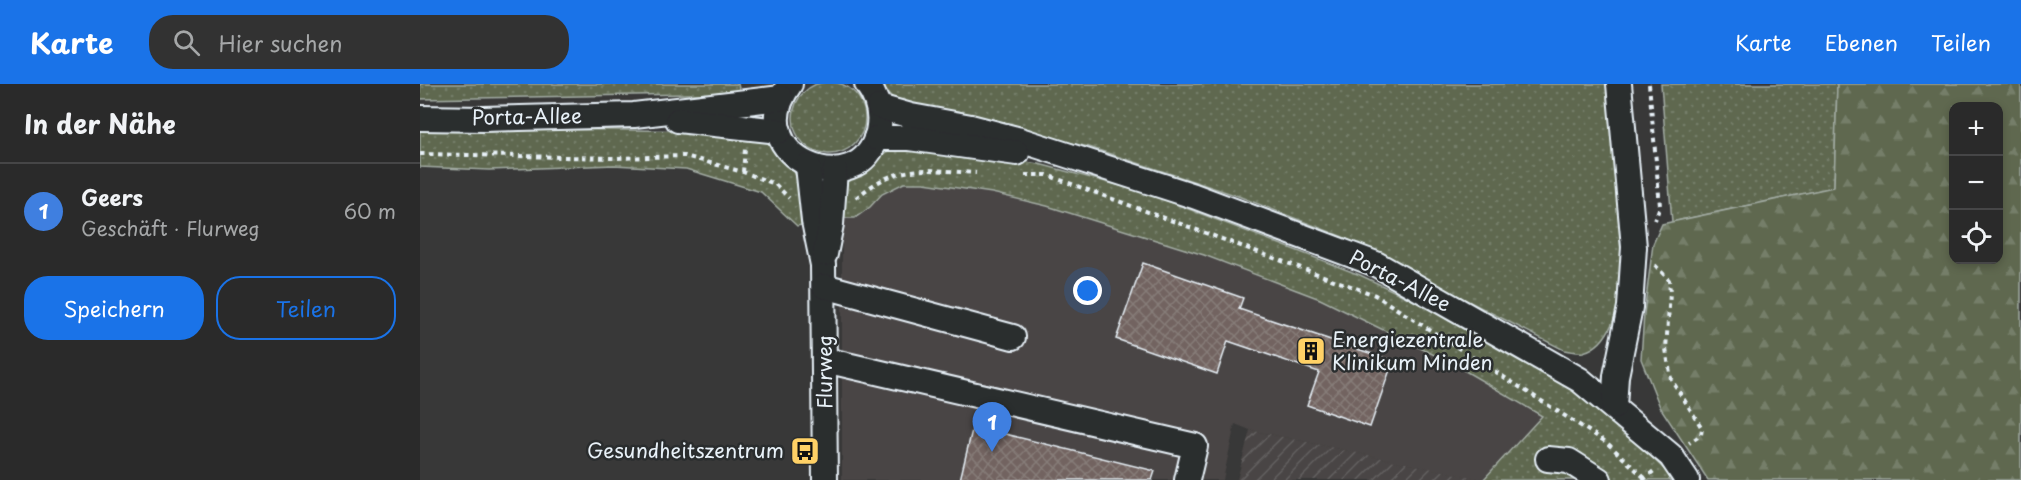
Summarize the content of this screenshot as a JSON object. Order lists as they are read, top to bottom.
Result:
{
  "streets": {
    "street": ["Porta-Allee", "Flurweg"]
  },
  "places": {
    "building": ["Energiezentrale Klinikum Minden"],
    "bus stop": ["Gesundheitszentrum"]
  },
  "page": {
    "header": "Karte",
    "search": "Hier suchen",
    "nav": ["Karte", "Ebenen", "Teilen"],
    "heading": "In der Nähe",
    "map_buttons": ["+", "−"],
    "list": [
      {
        "mark": "1",
        "name": "Geers",
        "note": "Geschäft · Flurweg",
        "value": "60 m"
      }
    ],
    "buttons": ["Speichern", "Teilen"],
    "pins": "1"
  }
}
